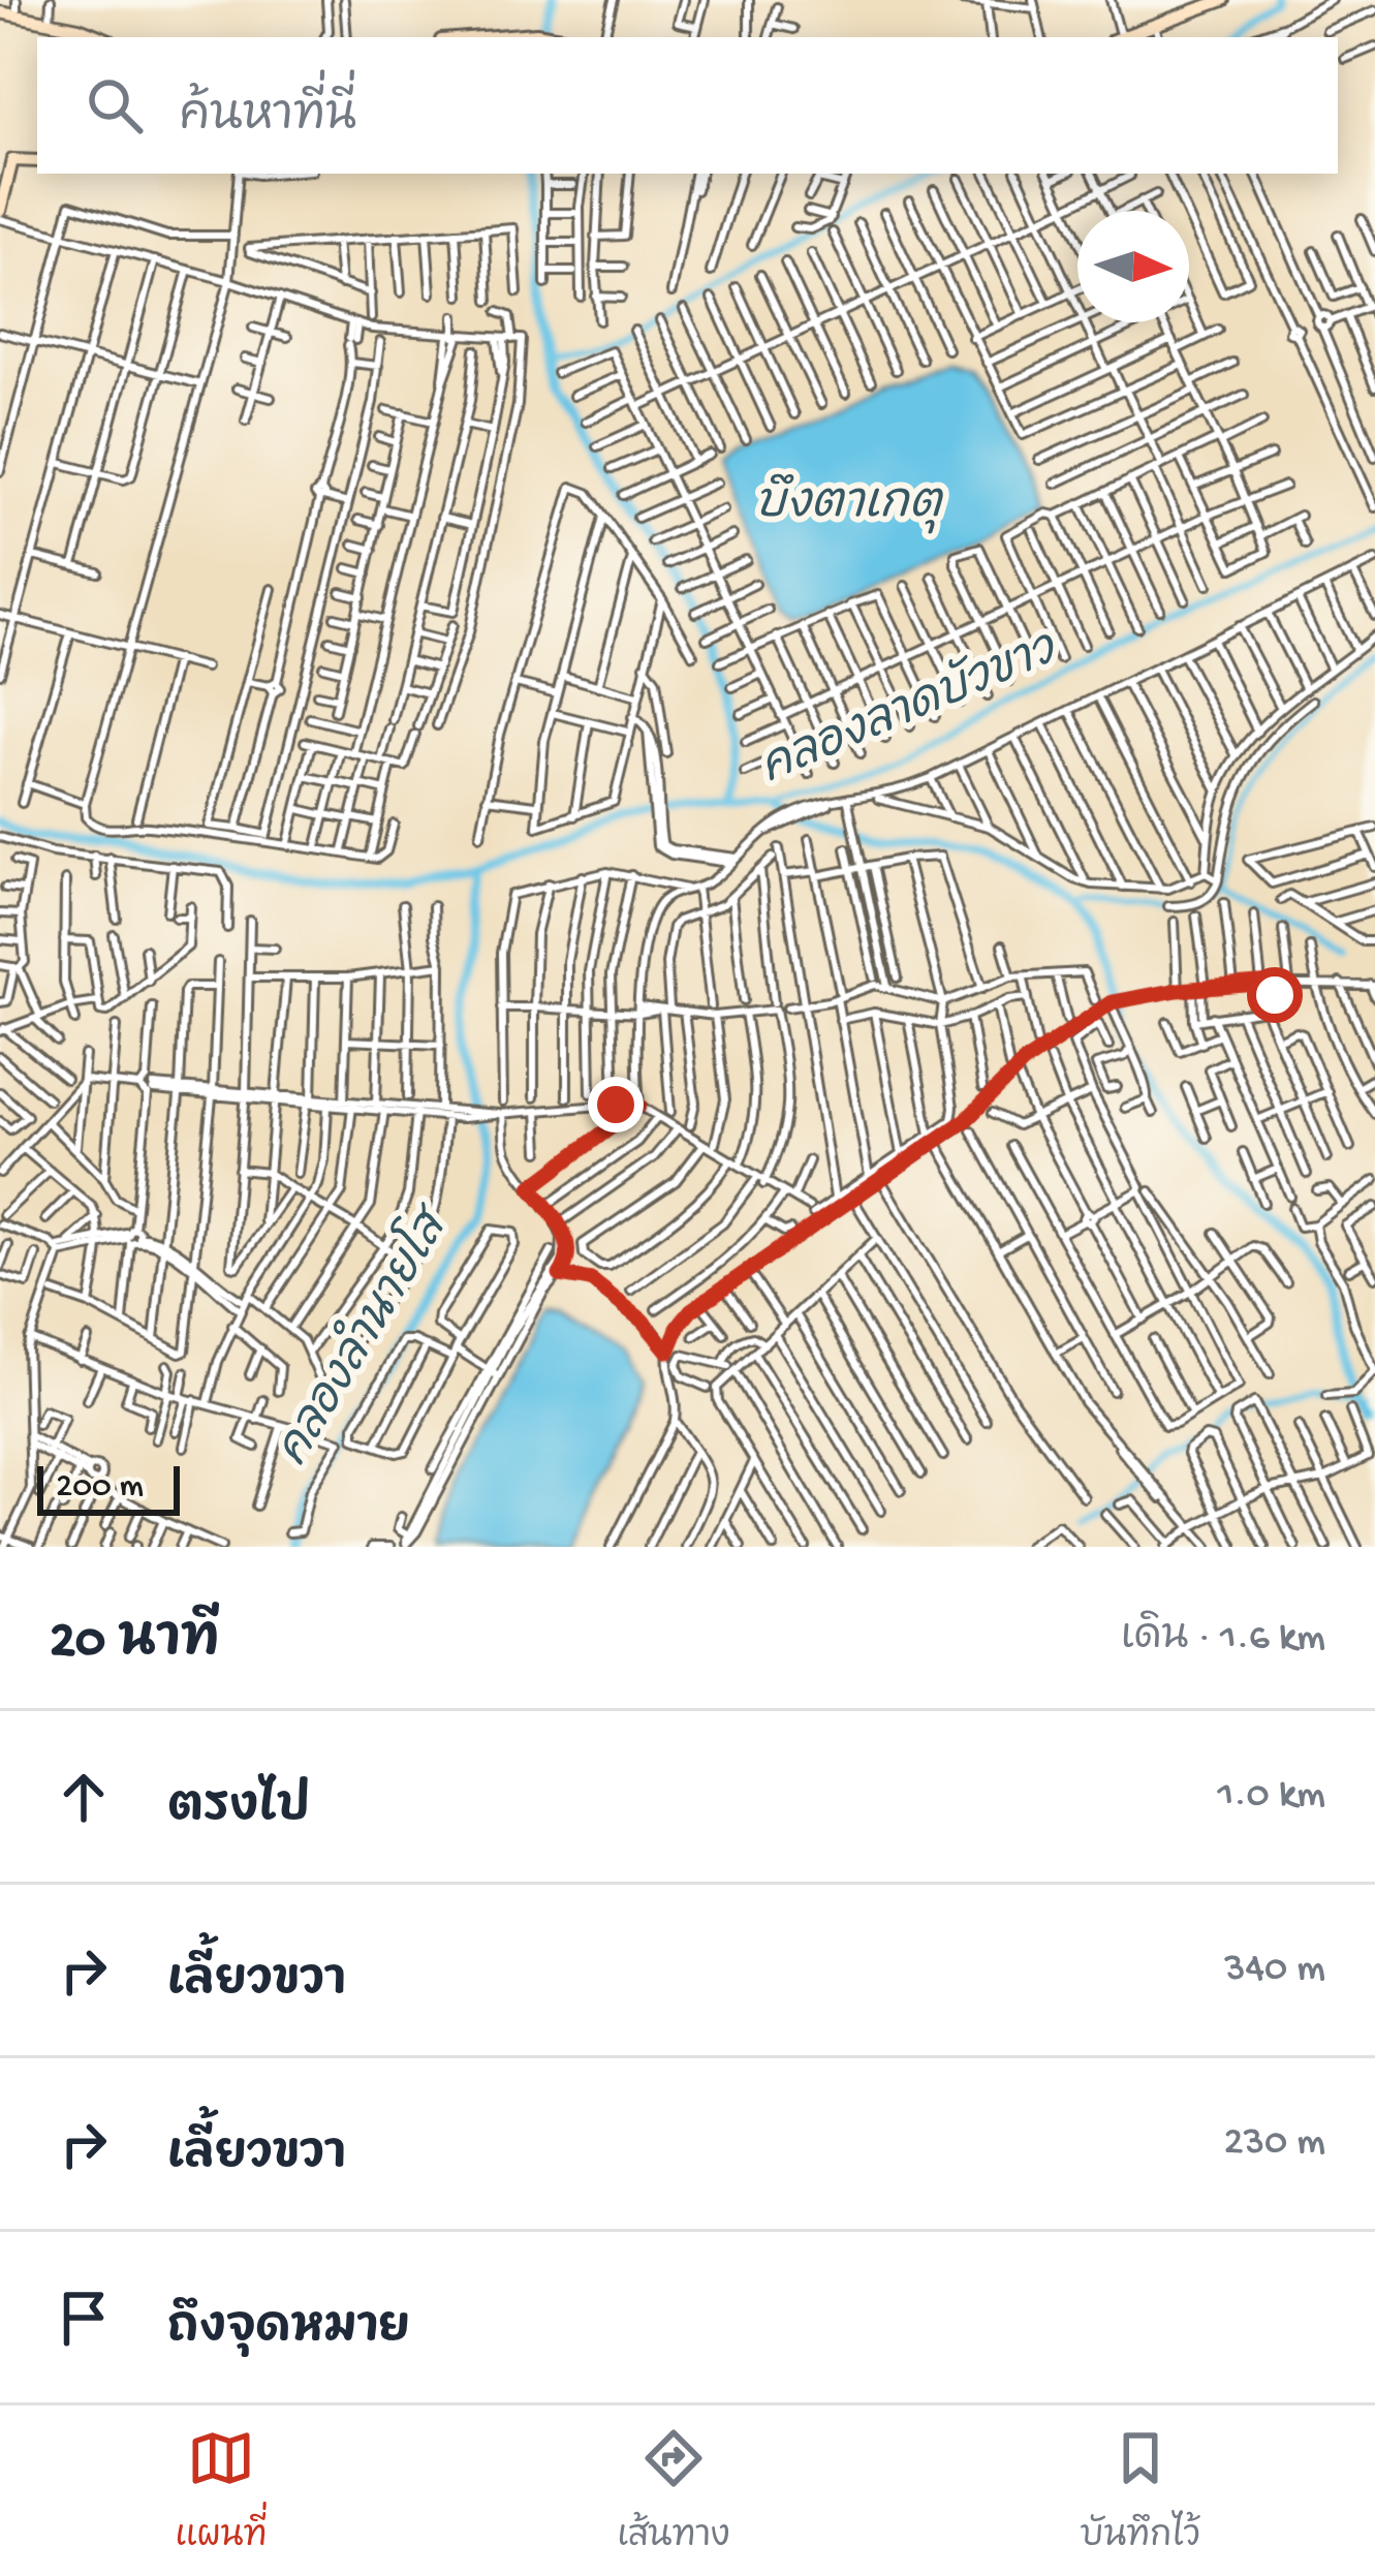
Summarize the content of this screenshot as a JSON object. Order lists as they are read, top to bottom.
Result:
{
  "water": ["บึงตาเกตุ", "คลองลาดบัวขาว", "คลองลำนายโส"],
  "scale_bar": "200 m",
  "north": "right",
  "page": {
    "search": "ค้นหาที่นี่",
    "scale": "200 m",
    "heading": ["20 นาที", "เดิน · 1.6 km"],
    "list": [
      ["ตรงไป", "1.0 km"],
      ["เลี้ยวขวา", "340 m"],
      ["เลี้ยวขวา", "230 m"],
      "ถึงจุดหมาย"
    ],
    "nav": ["แผนที่", "เส้นทาง", "บันทึกไว้"]
  }
}
